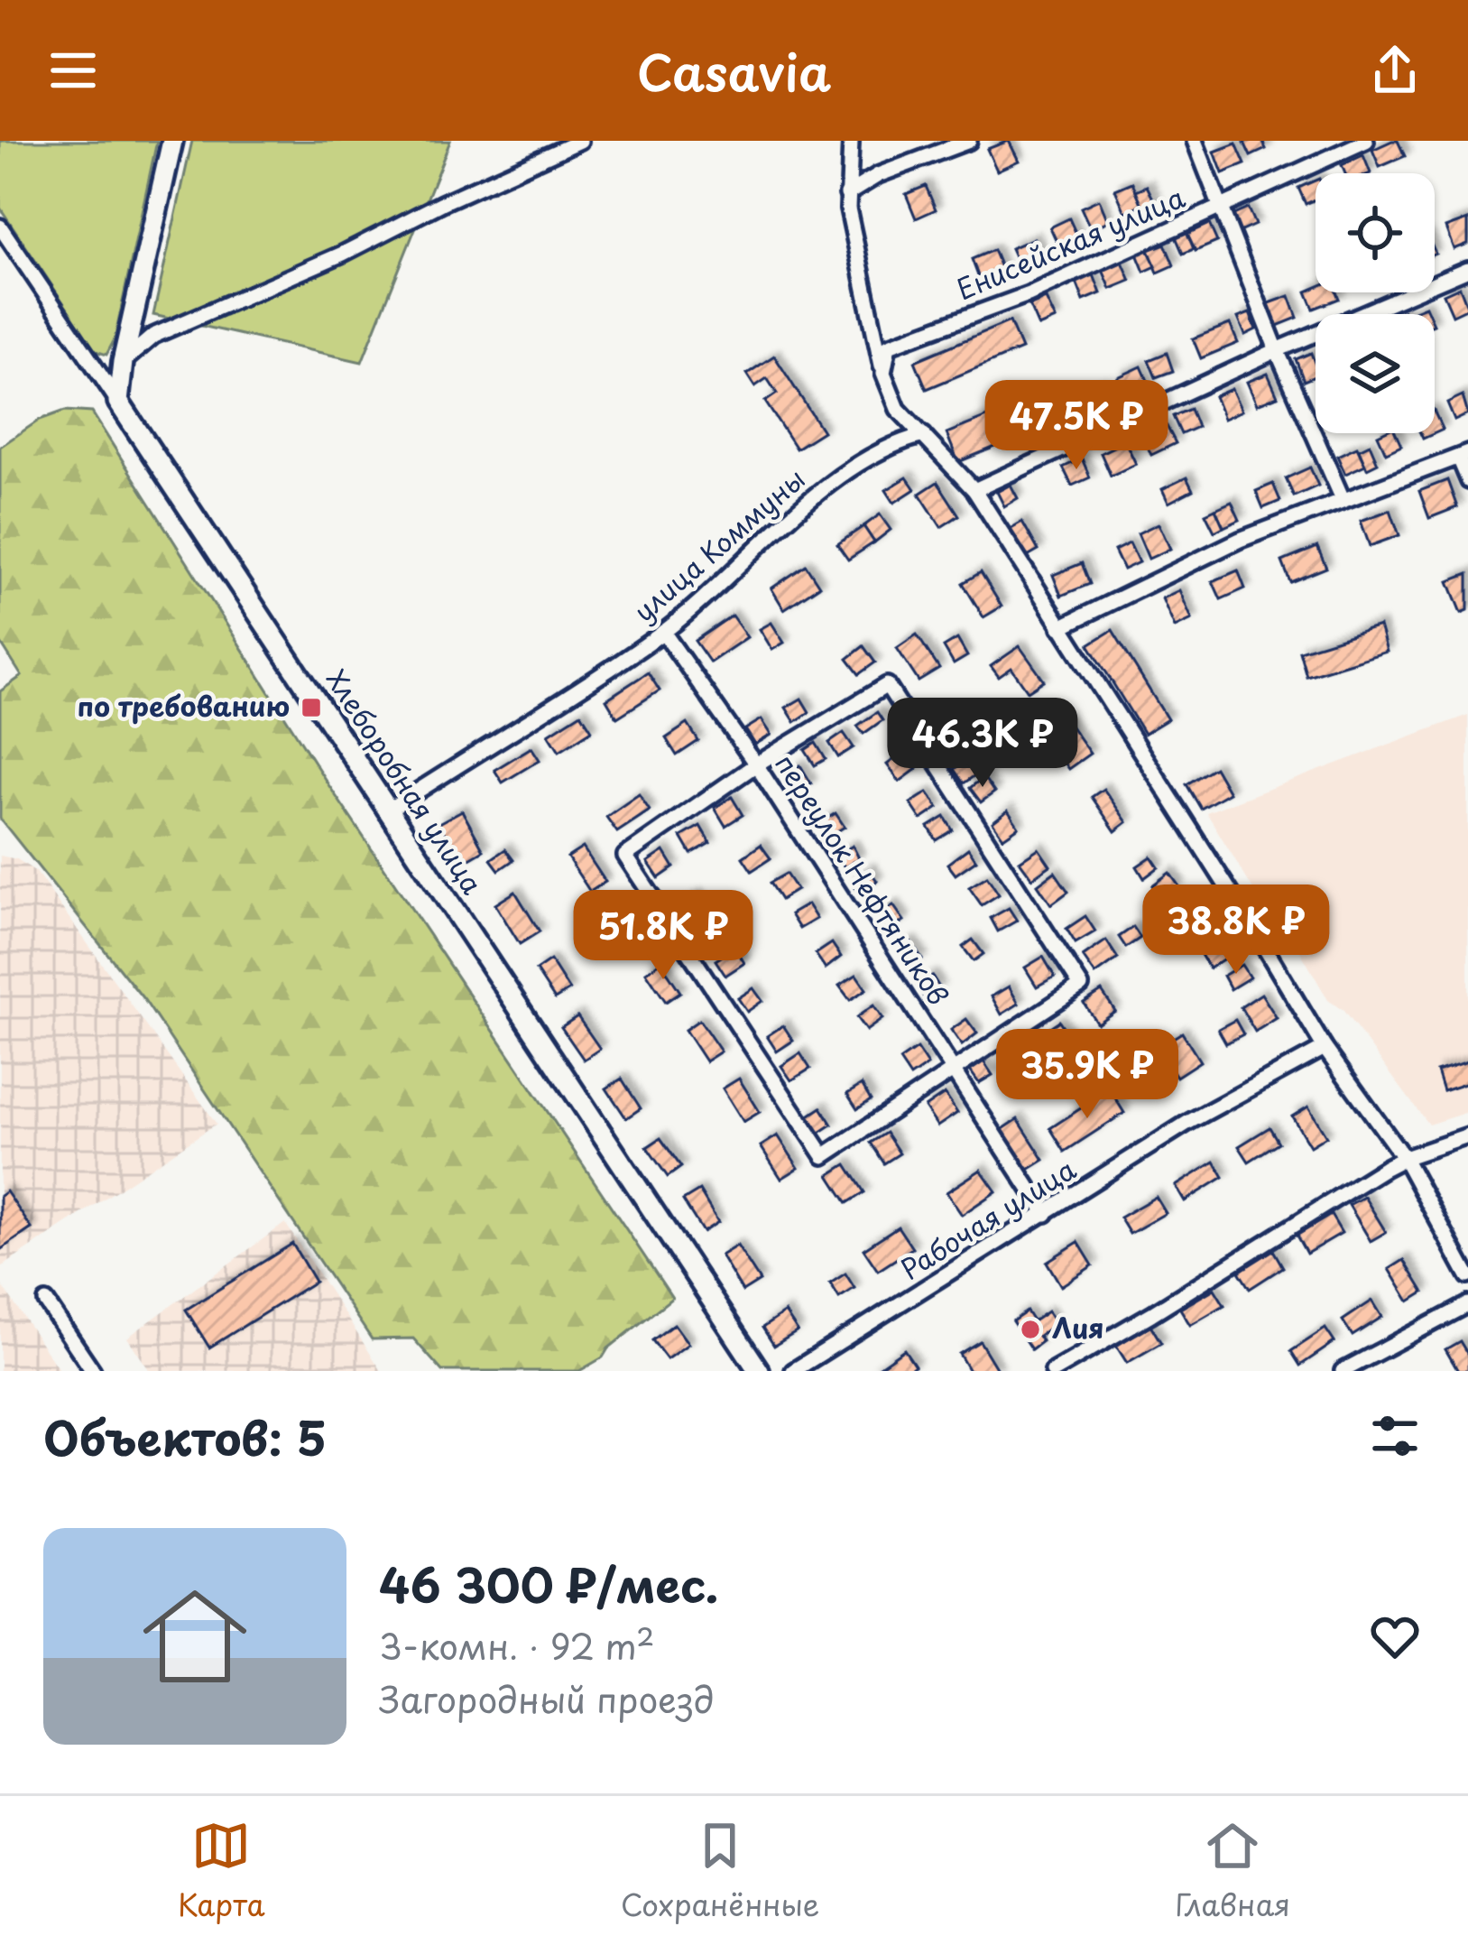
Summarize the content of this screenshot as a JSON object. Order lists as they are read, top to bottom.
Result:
{
  "streets": {
    "main road": ["Хлеборобная улица"],
    "street": [
      "Енисейская улица",
      "улица Коммуны",
      "переулок Нефтяников",
      "Рабочая улица"
    ]
  },
  "crossings": [
    ["улица Коммуны", "Хлеборобная улица"],
    ["улица Коммуны", "переулок Нефтяников"],
    ["переулок Нефтяников", "Рабочая улица"]
  ],
  "places": {
    "transit": ["по требованию"],
    "other": ["Лия"]
  },
  "page": {
    "header": "Casavia",
    "price": [
      "47.5K ₽",
      "46.3K ₽",
      "38.8K ₽",
      "51.8K ₽",
      "35.9K ₽"
    ],
    "heading": "Объектов: 5",
    "list": [
      {
        "name": "46 300 ₽/мес.",
        "note": "3-комн. · 92 m² · Загородный проезд"
      }
    ],
    "tabs": ["Карта", "Сохранённые", "Главная"]
  }
}
